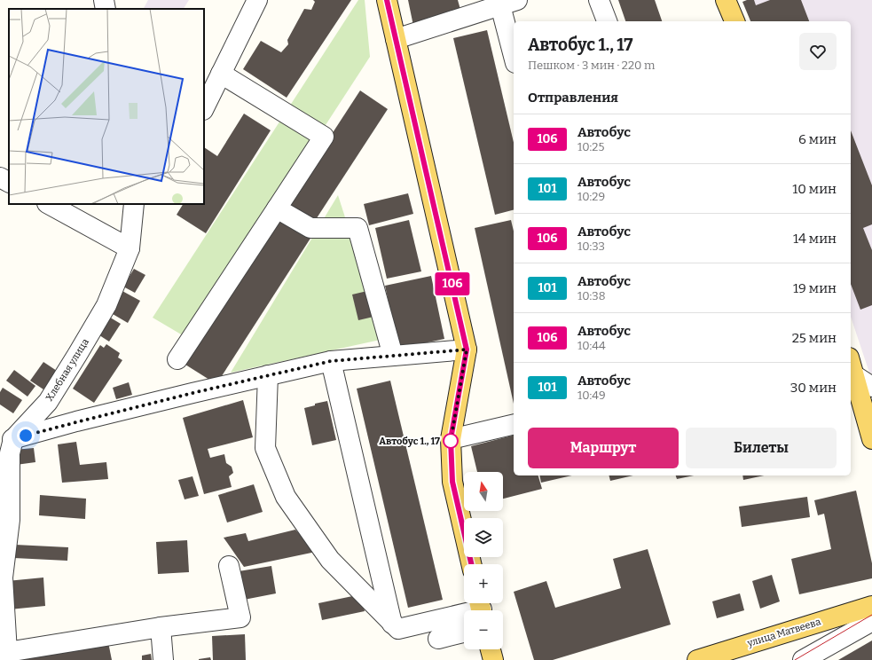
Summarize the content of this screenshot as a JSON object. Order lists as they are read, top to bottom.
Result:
{
  "streets": {
    "main road": ["улица Матвеева"],
    "street": ["Хлебная улица"]
  },
  "places": ["Автобус 1., 17"],
  "lines": ["bus line 106"],
  "north": "top",
  "page": {
    "on_map": "106",
    "heading": [
      ["Автобус 1., 17", "Пешком · 3 мин · 220 m"],
      "Отправления"
    ],
    "list": [
      {
        "mark": "106",
        "name": "Автобус",
        "note": "10:25",
        "value": "6 мин"
      },
      {
        "mark": "101",
        "name": "Автобус",
        "note": "10:29",
        "value": "10 мин"
      },
      {
        "mark": "106",
        "name": "Автобус",
        "note": "10:33",
        "value": "14 мин"
      },
      {
        "mark": "101",
        "name": "Автобус",
        "note": "10:38",
        "value": "19 мин"
      },
      {
        "mark": "106",
        "name": "Автобус",
        "note": "10:44",
        "value": "25 мин"
      },
      {
        "mark": "101",
        "name": "Автобус",
        "note": "10:49",
        "value": "30 мин"
      }
    ],
    "buttons": ["Маршрут", "Билеты"],
    "map_buttons": ["+", "−"]
  }
}
